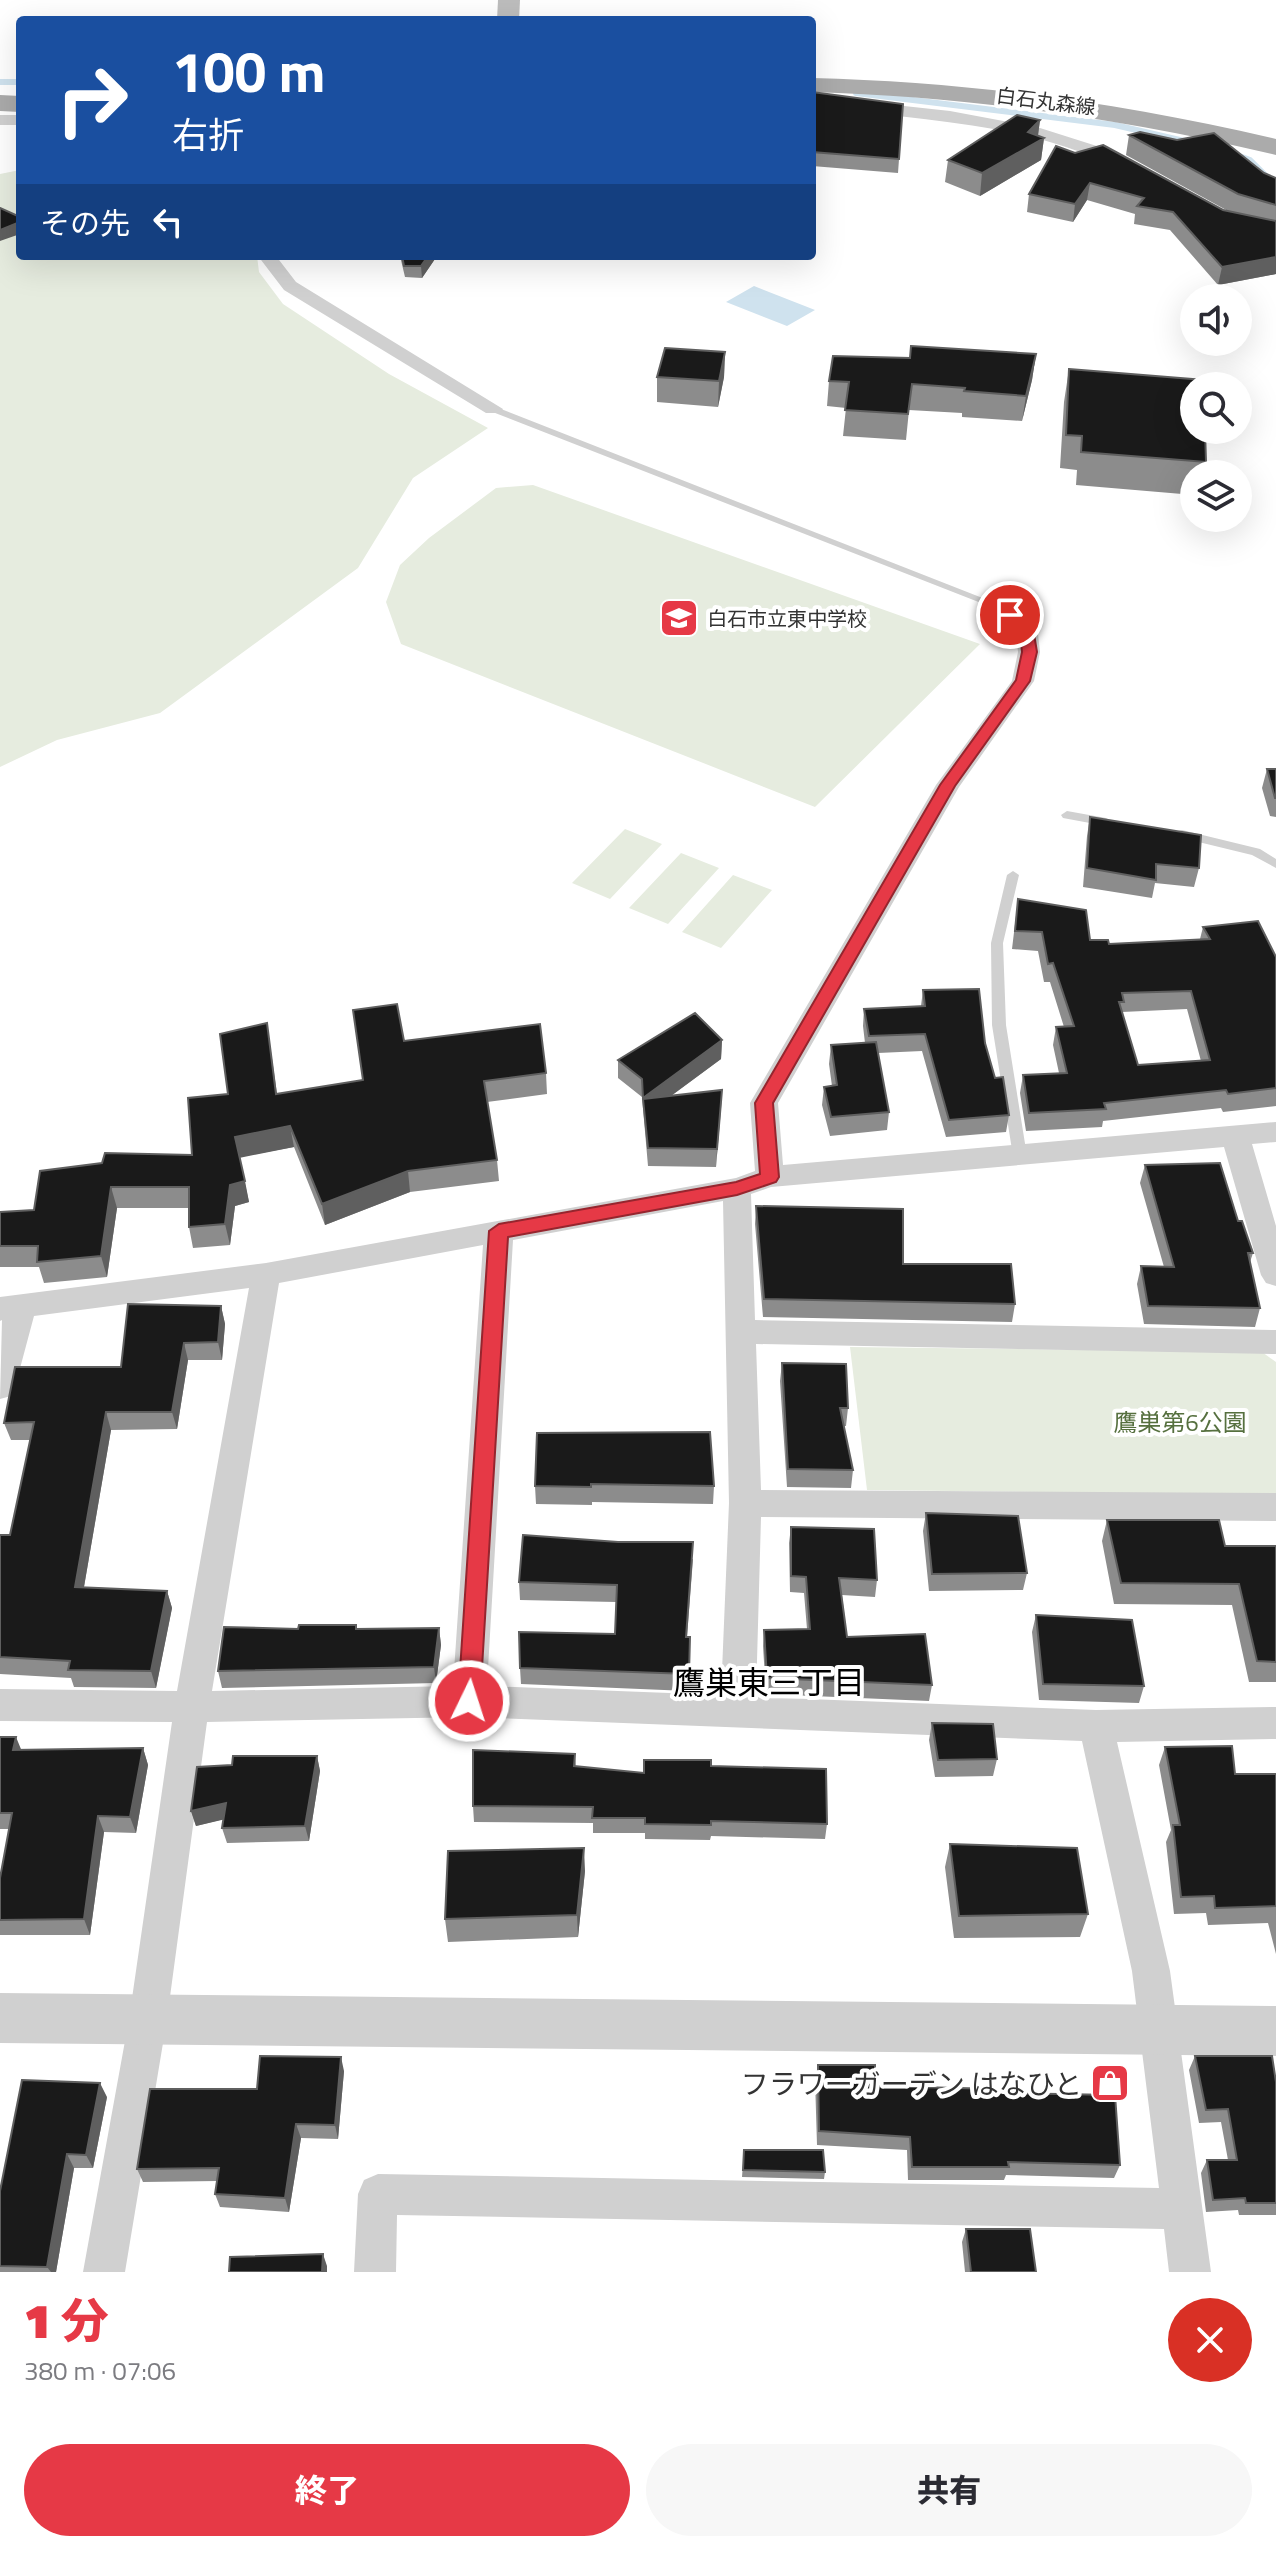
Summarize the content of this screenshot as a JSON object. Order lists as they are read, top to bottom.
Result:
{
  "streets": {
    "main road": ["白石丸森線"]
  },
  "districts": ["鷹巣東三丁目"],
  "parks": ["鷹巣第6公園"],
  "places": {
    "school or university": ["白石市立東中学校"],
    "shop": ["フラワーガーデン はなひと"]
  },
  "page": {
    "turn": ["100 m", "右折"],
    "then": "その先",
    "heading": ["1 分", "380 m · 07:06"],
    "buttons": ["終了", "共有"]
  }
}
